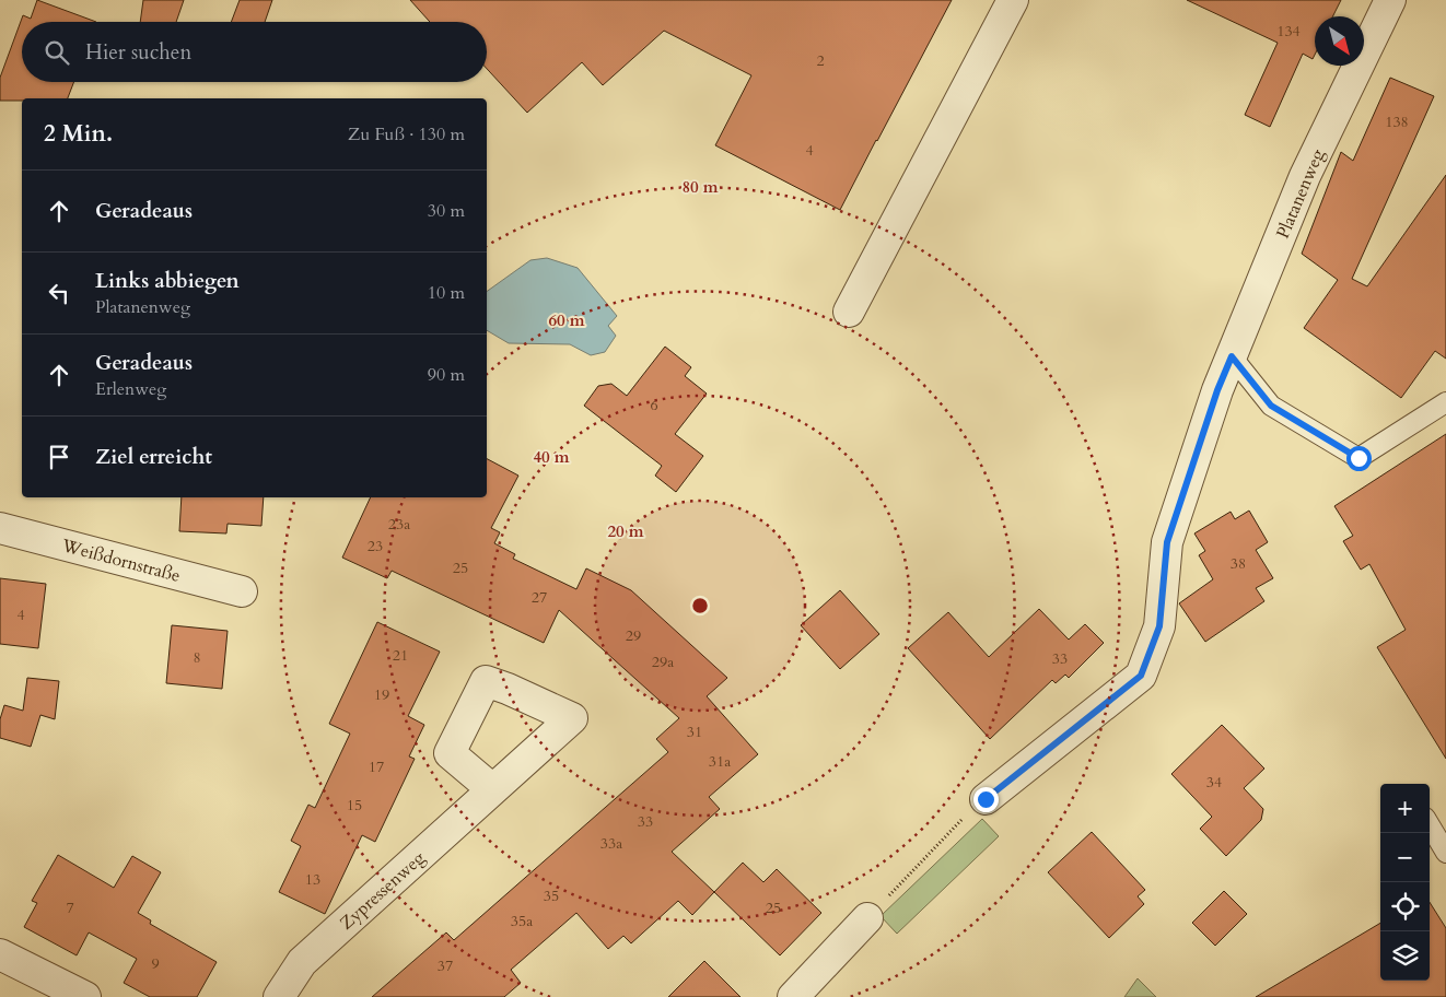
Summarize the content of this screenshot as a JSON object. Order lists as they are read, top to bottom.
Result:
{
  "streets": {
    "street": ["Platanenweg", "Weißdornstraße", "Zypressenweg"]
  },
  "house_numbers": [
    "134",
    "2",
    "138",
    "4",
    "6",
    "23a",
    "23",
    "38",
    "25",
    "27",
    "4",
    "29",
    "21",
    "8",
    "33",
    "29a",
    "19",
    "31",
    "31a",
    "17",
    "34",
    "15",
    "33",
    "33a",
    "13",
    "35",
    "7",
    "25",
    "35a",
    "9",
    "37"
  ],
  "north": "bottom right",
  "page": {
    "search": "Hier suchen",
    "heading": ["2 Min.", "Zu Fuß · 130 m"],
    "list": [
      ["Geradeaus", "30 m"],
      ["Links abbiegen", "Platanenweg", "10 m"],
      ["Geradeaus", "Erlenweg", "90 m"],
      "Ziel erreicht"
    ],
    "map_buttons": ["+", "−"]
  },
  "rings": [
    "80 m",
    "60 m",
    "40 m",
    "20 m"
  ]
}
